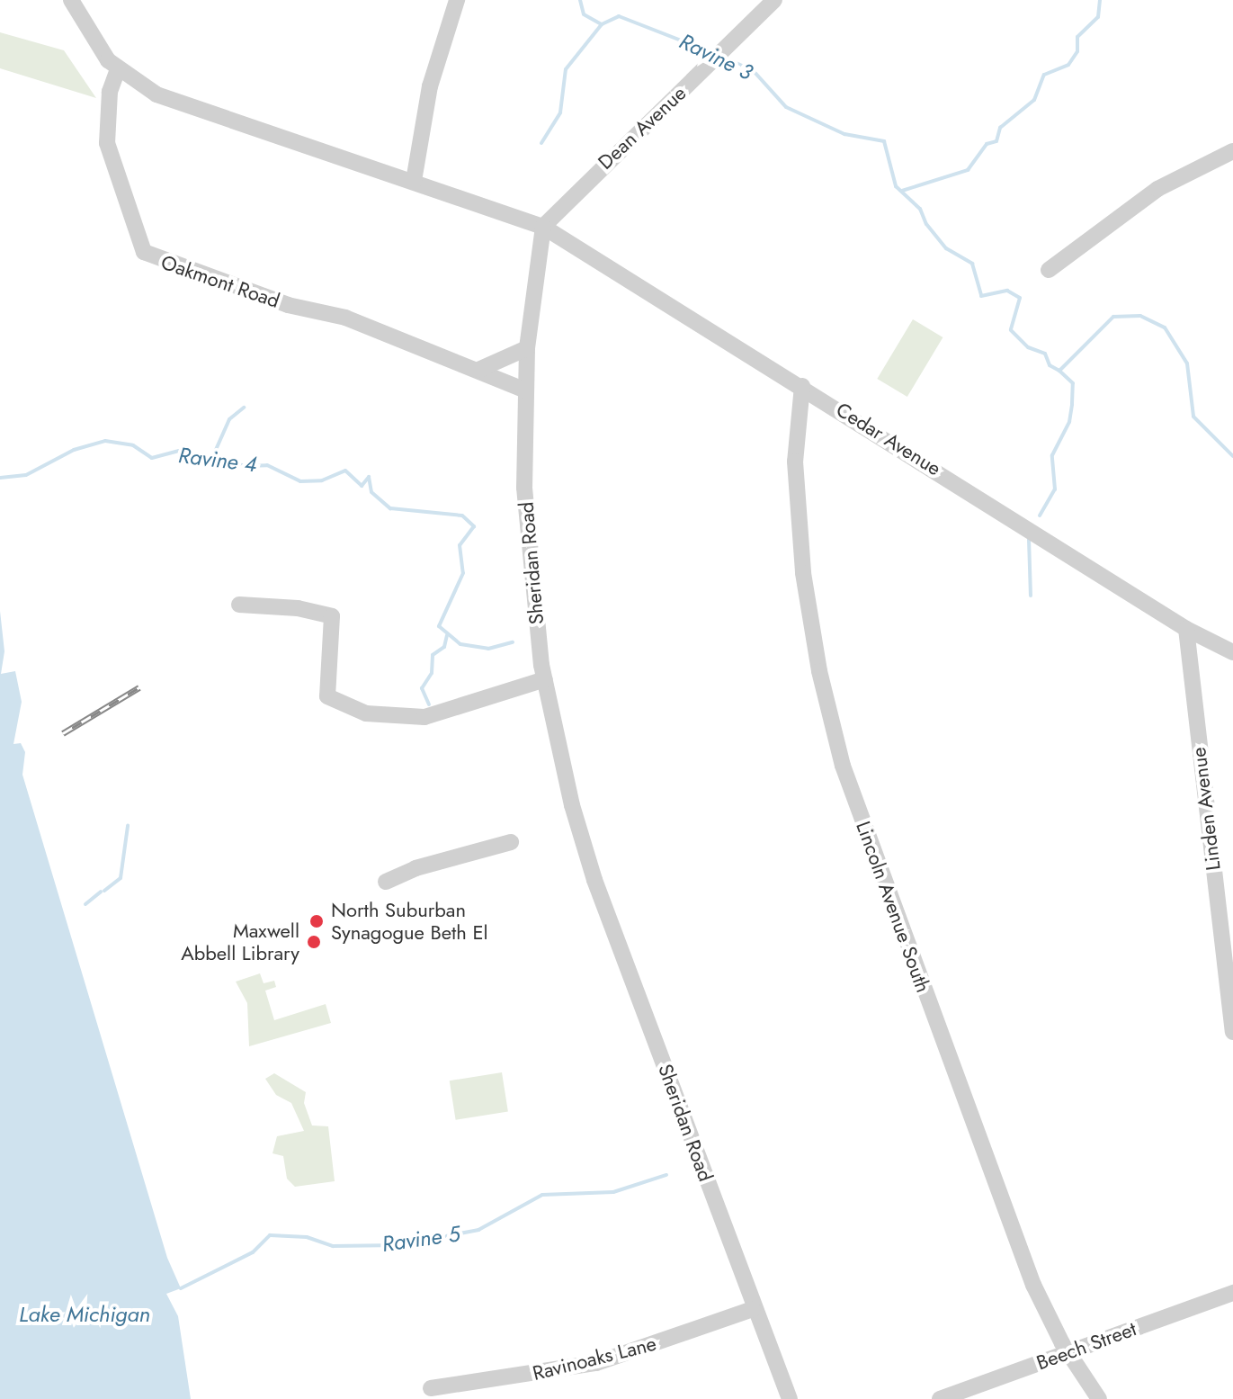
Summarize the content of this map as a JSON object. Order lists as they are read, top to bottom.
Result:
{
  "streets": {
    "street": [
      "Dean Avenue",
      "Oakmont Road",
      "Cedar Avenue",
      "Sheridan Road",
      "Linden Avenue",
      "Lincoln Avenue South",
      "Beech Street",
      "Ravinoaks Lane"
    ]
  },
  "crossings": [
    ["Dean Avenue", "Cedar Avenue"],
    ["Dean Avenue", "Sheridan Road"],
    ["Oakmont Road", "Sheridan Road"],
    ["Cedar Avenue", "Sheridan Road"],
    ["Cedar Avenue", "Linden Avenue"],
    ["Cedar Avenue", "Lincoln Avenue South"],
    ["Sheridan Road", "Ravinoaks Lane"],
    ["Lincoln Avenue South", "Beech Street"]
  ],
  "water": [
    "Ravine 3",
    "Ravine 4",
    "Ravine 5",
    "Lake Michigan"
  ],
  "places": ["North Suburban Synagogue Beth El", "Maxwell Abbell Library"]
}
